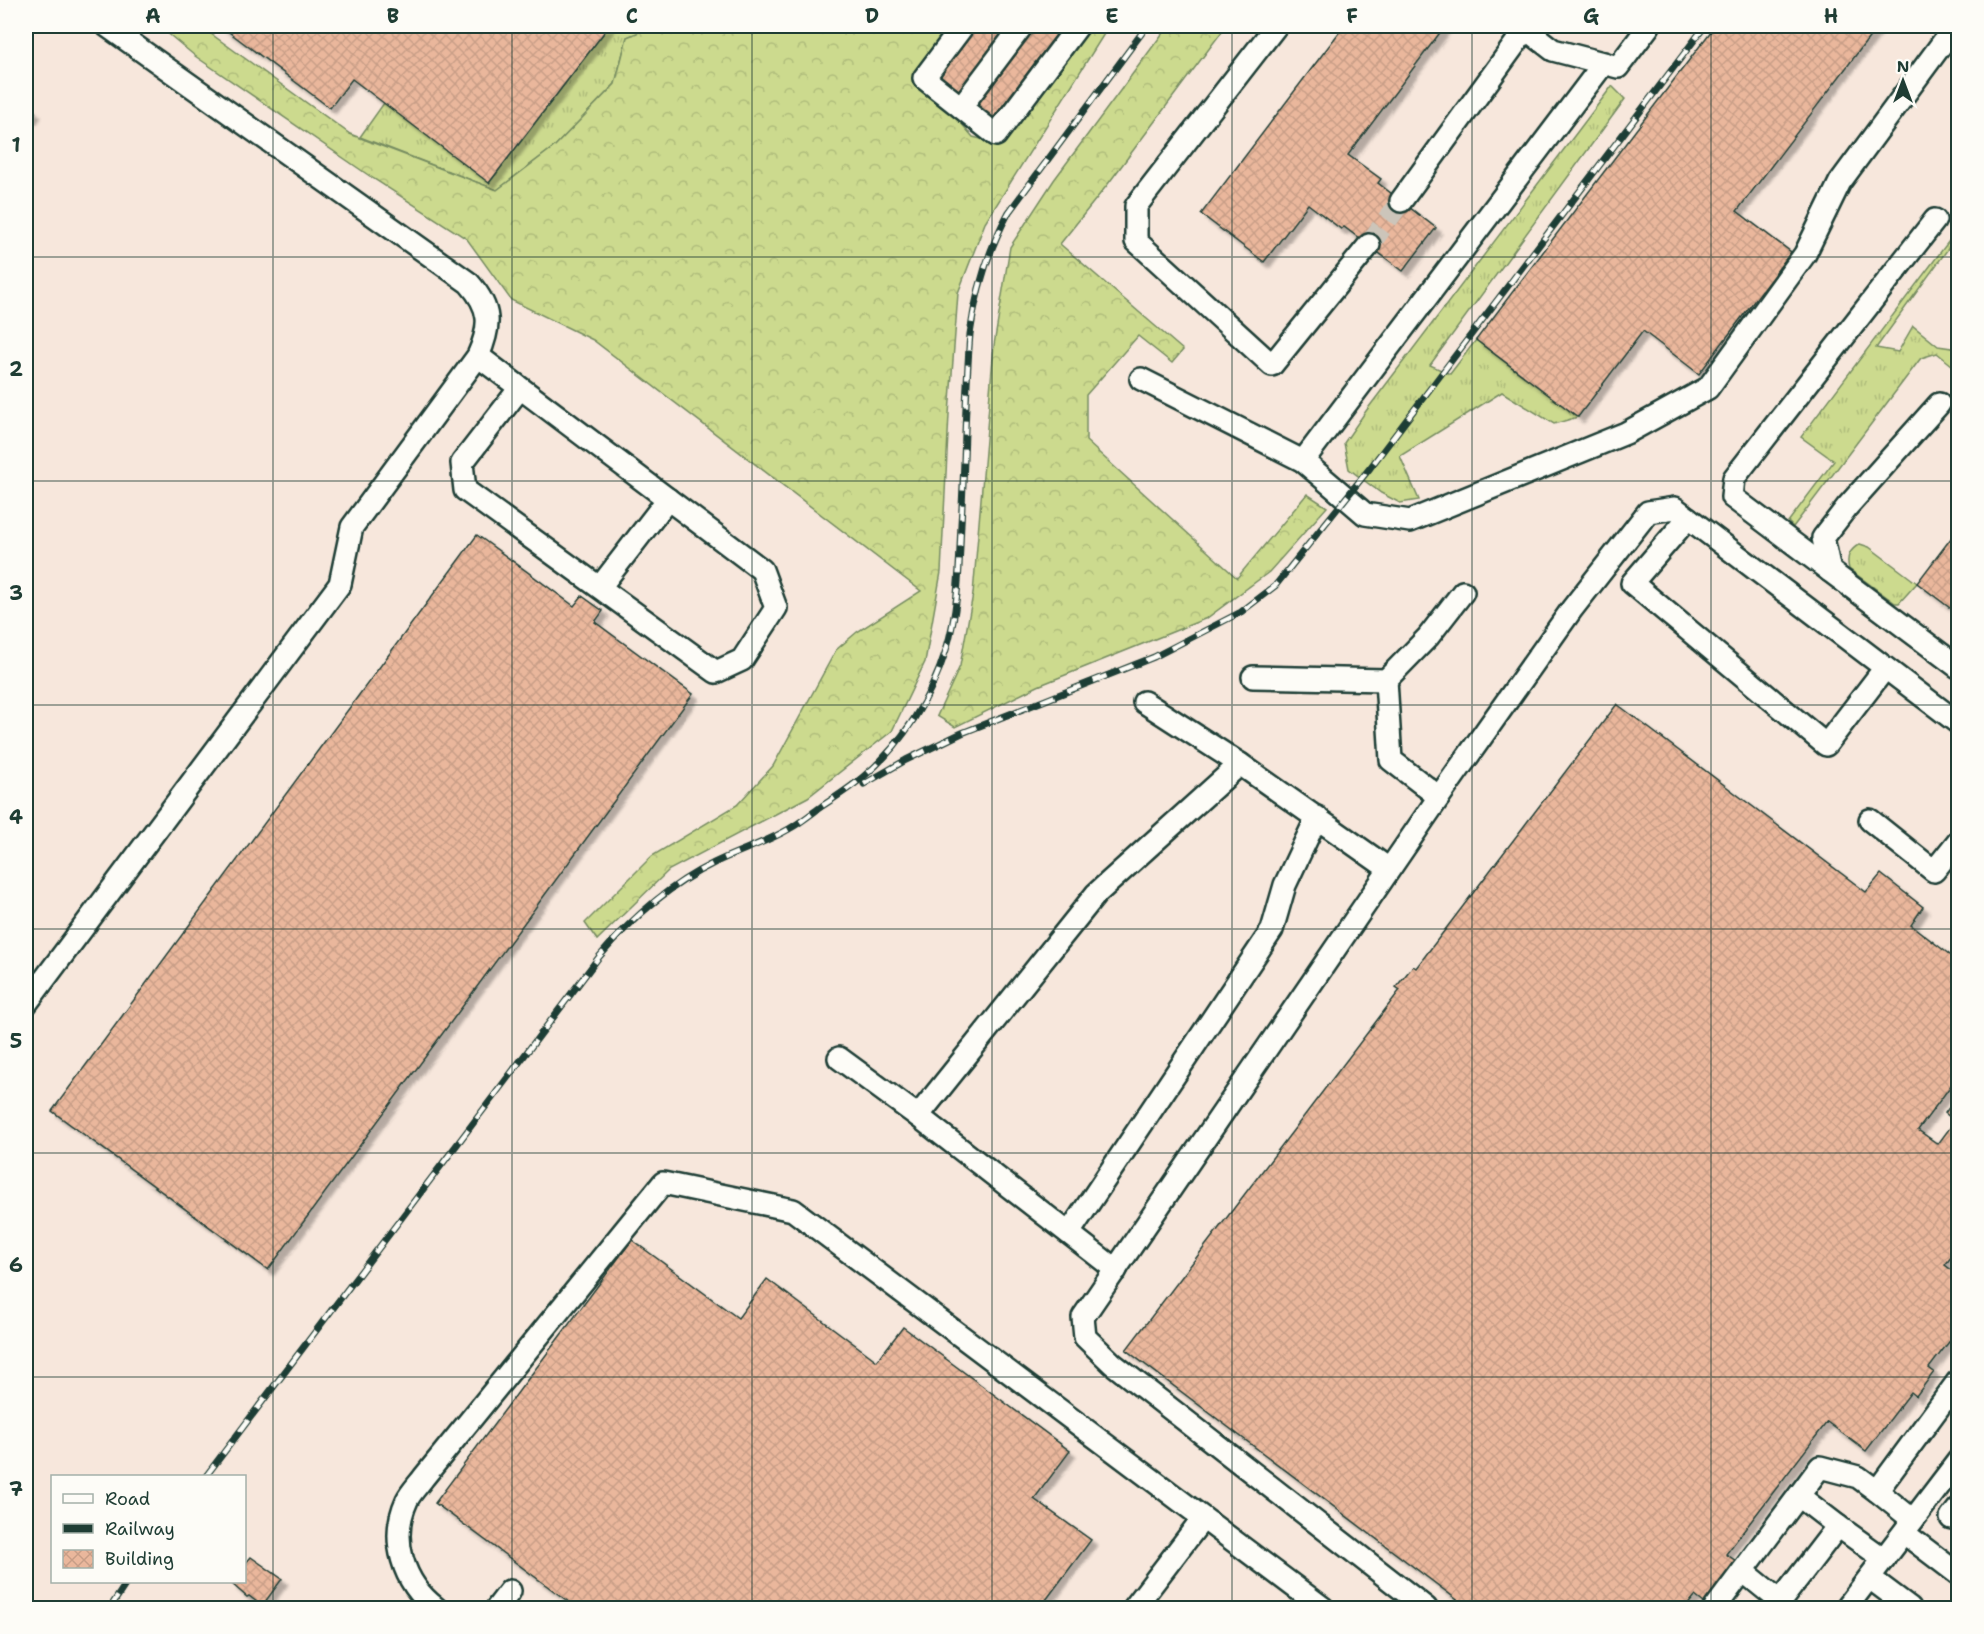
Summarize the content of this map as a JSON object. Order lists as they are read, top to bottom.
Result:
{
  "legend": ["Road", "Railway", "Building"],
  "north": "top",
  "grid": {
    "columns": [
      "A",
      "B",
      "C",
      "D",
      "E",
      "F",
      "G",
      "H"
    ],
    "rows": [
      "1",
      "2",
      "3",
      "4",
      "5",
      "6",
      "7"
    ]
  }
}
